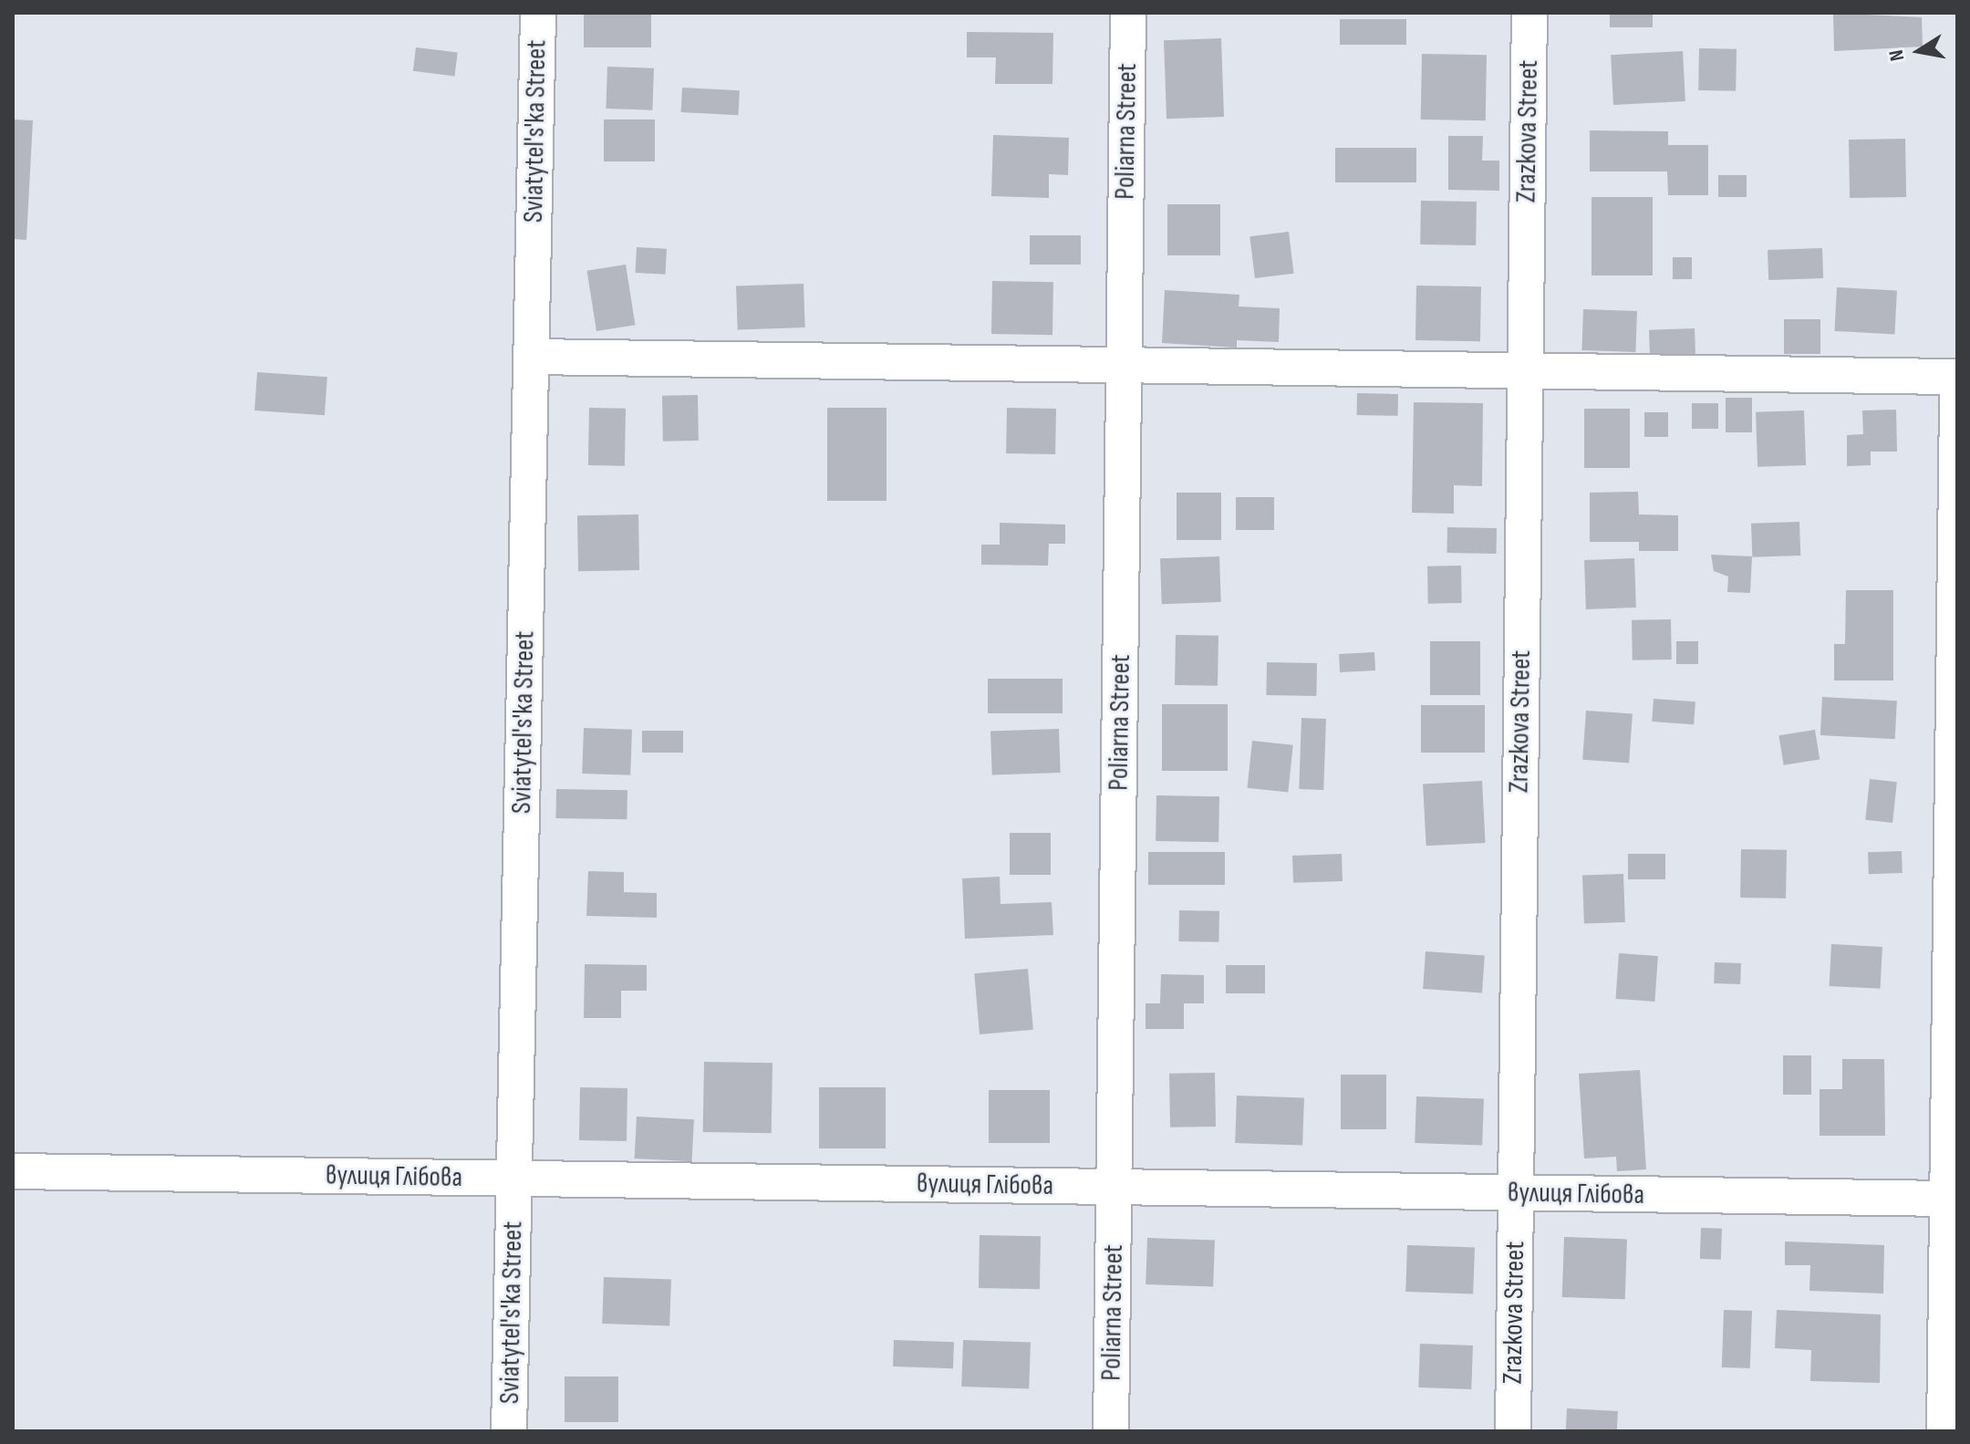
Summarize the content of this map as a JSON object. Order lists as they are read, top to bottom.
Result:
{
  "streets": {
    "street": [
      "Sviatytel's'ka Street",
      "Poliarna Street",
      "Zrazkova Street",
      "вулиця Глібова"
    ]
  },
  "crossings": [
    ["Sviatytel's'ka Street", "вулиця Глібова"],
    ["Poliarna Street", "вулиця Глібова"],
    ["Zrazkova Street", "вулиця Глібова"]
  ],
  "north": "left"
}
